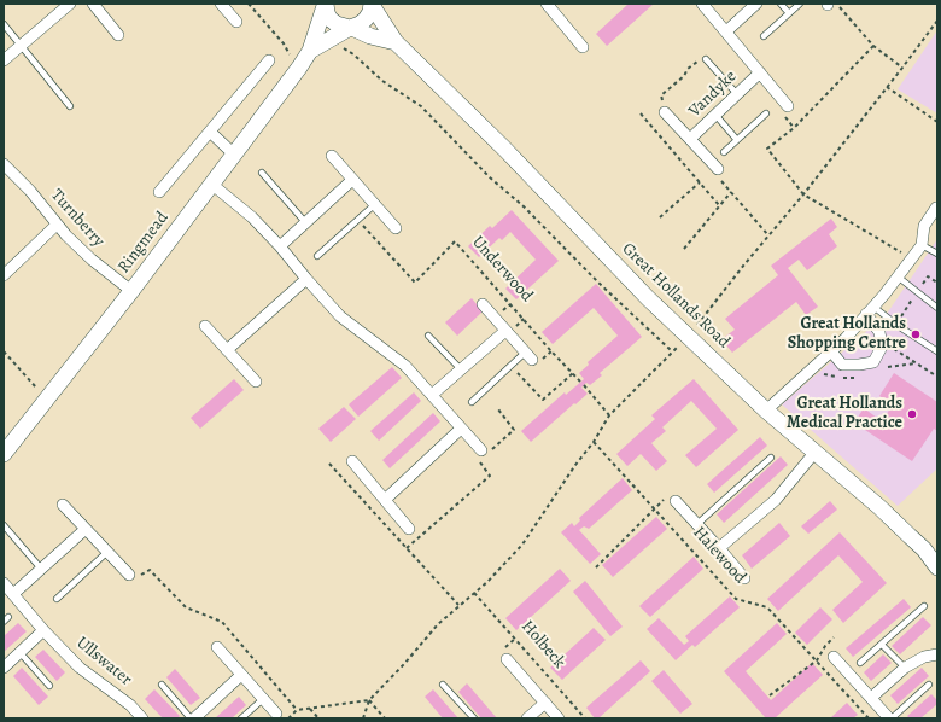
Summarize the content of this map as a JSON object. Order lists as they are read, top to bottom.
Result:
{
  "streets": {
    "street": [
      "Vandyke",
      "Turnberry",
      "Ringmead",
      "Great Hollands Road",
      "Halewood",
      "Ullswater"
    ],
    "path": ["Underwood", "Holbeck"]
  },
  "crossings": [
    ["Turnberry", "Ringmead"],
    ["Ringmead", "Great Hollands Road"],
    ["Great Hollands Road", "Halewood"]
  ],
  "places": ["Great Hollands Shopping Centre", "Great Hollands Medical Practice"]
}
